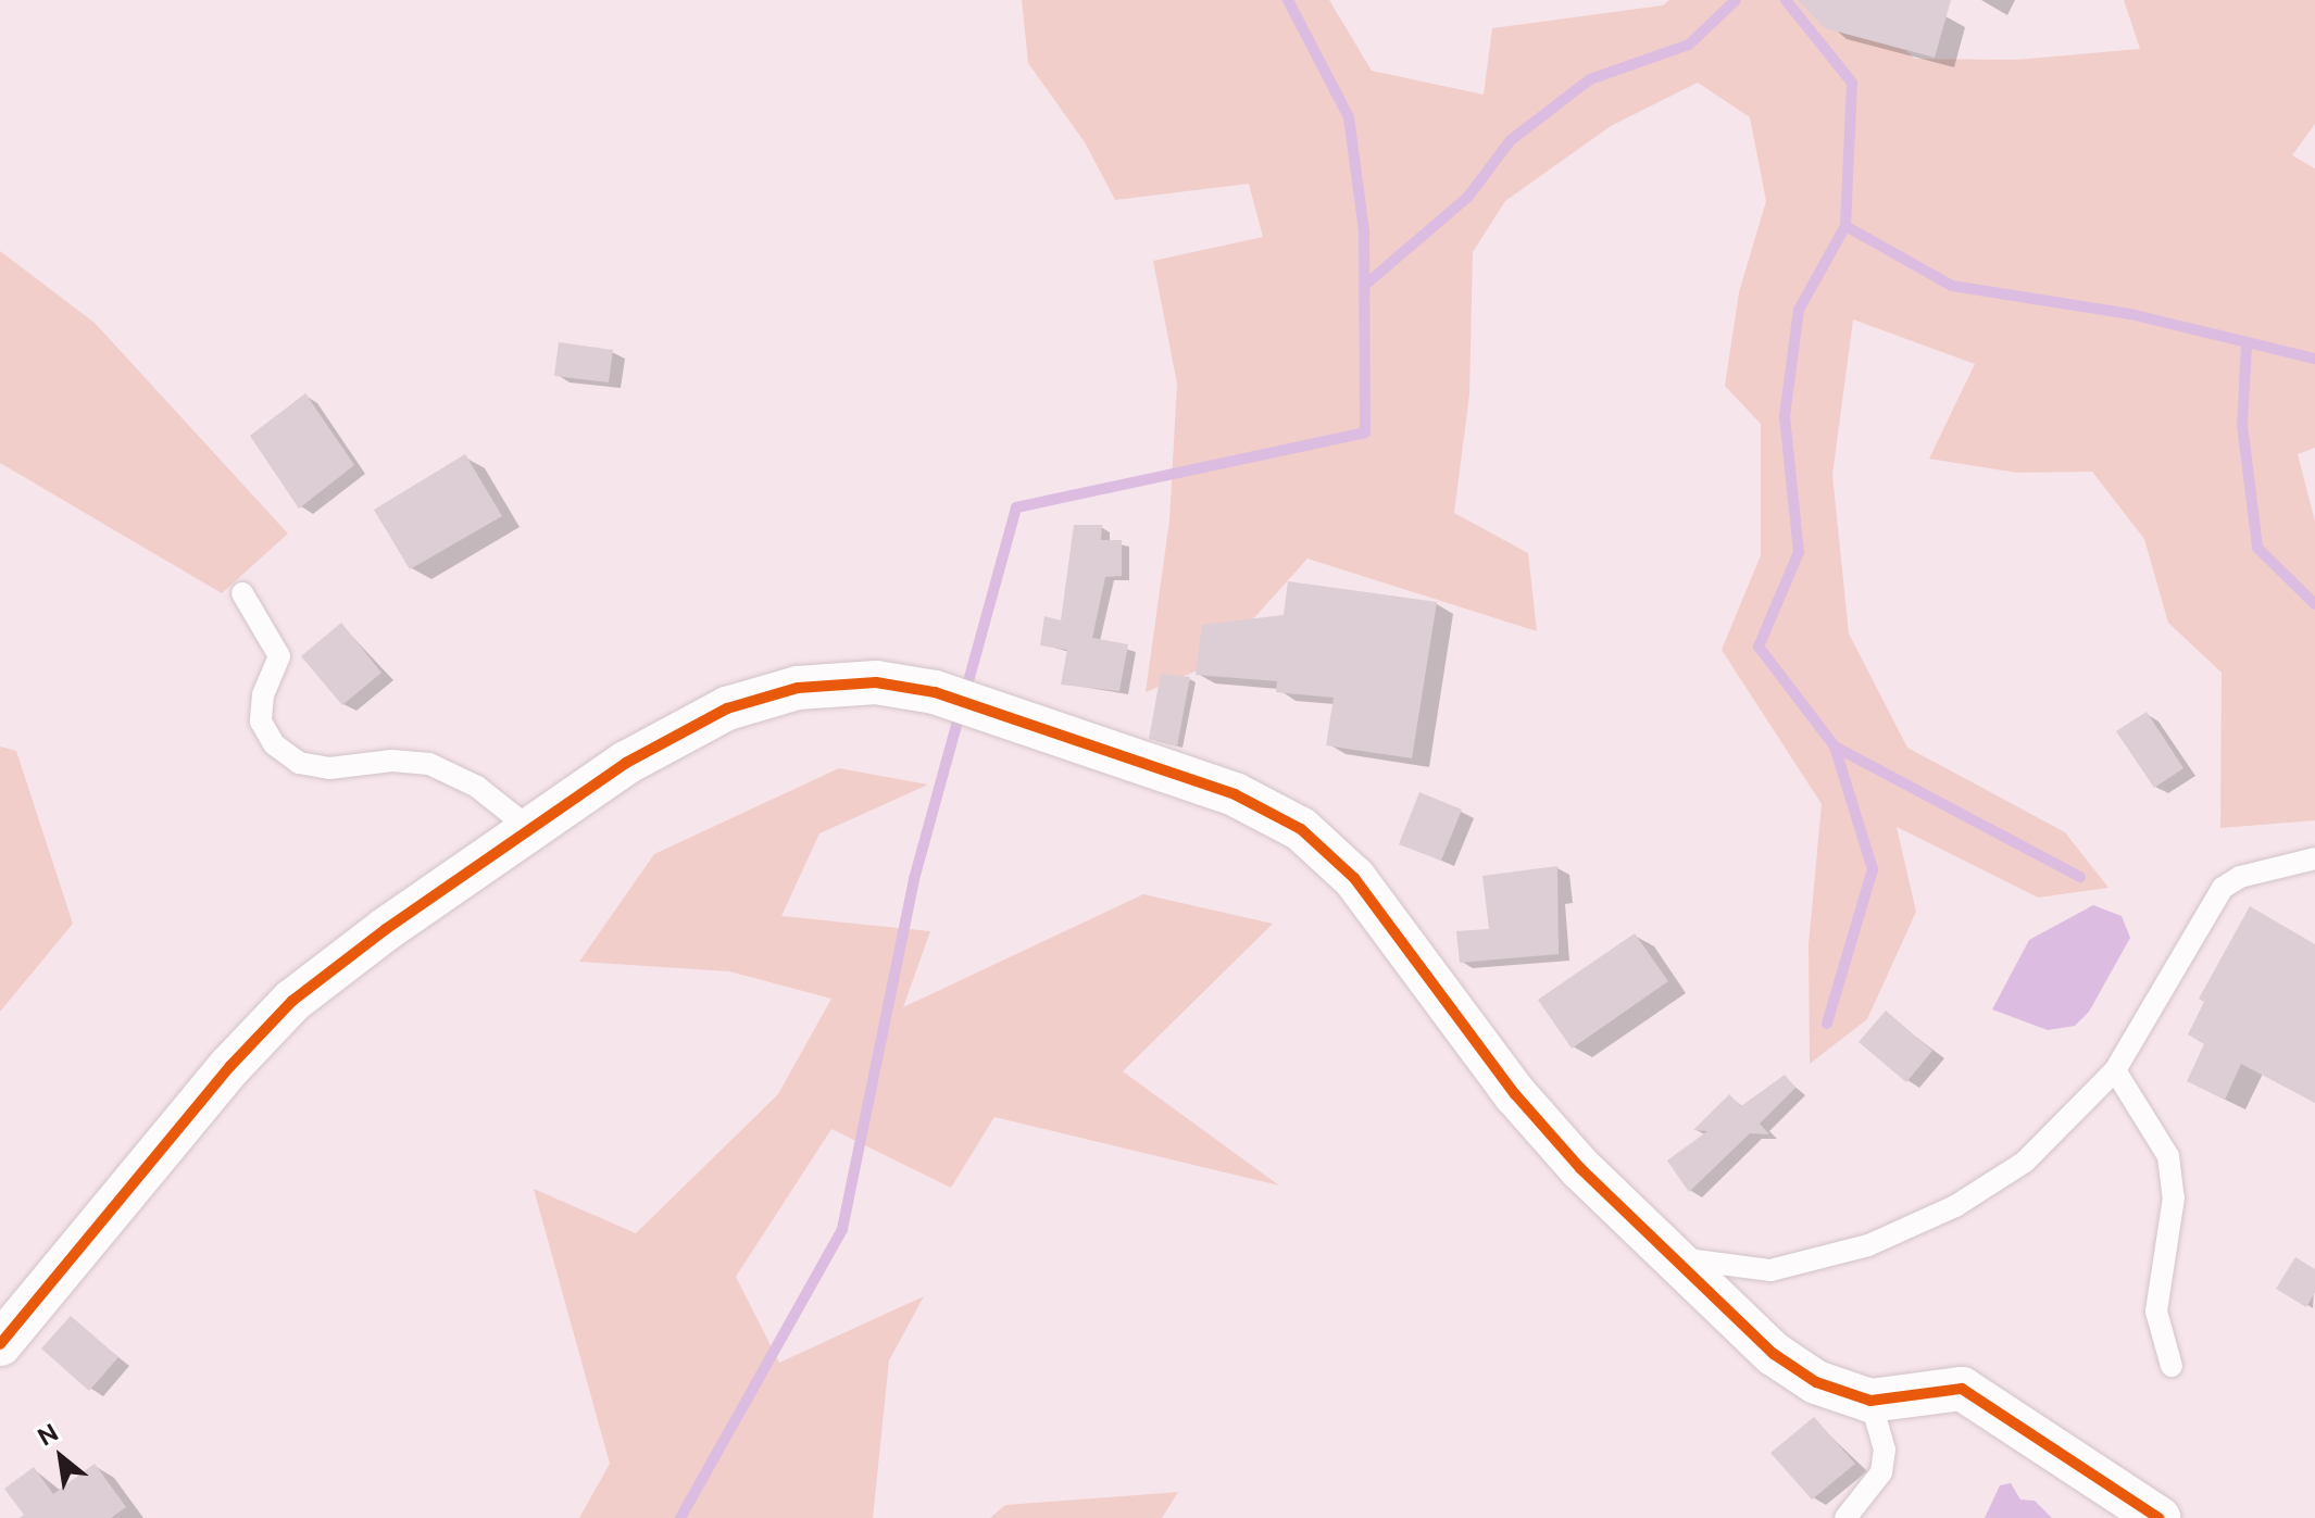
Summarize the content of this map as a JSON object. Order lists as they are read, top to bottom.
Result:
{
  "north": "top left"
}
